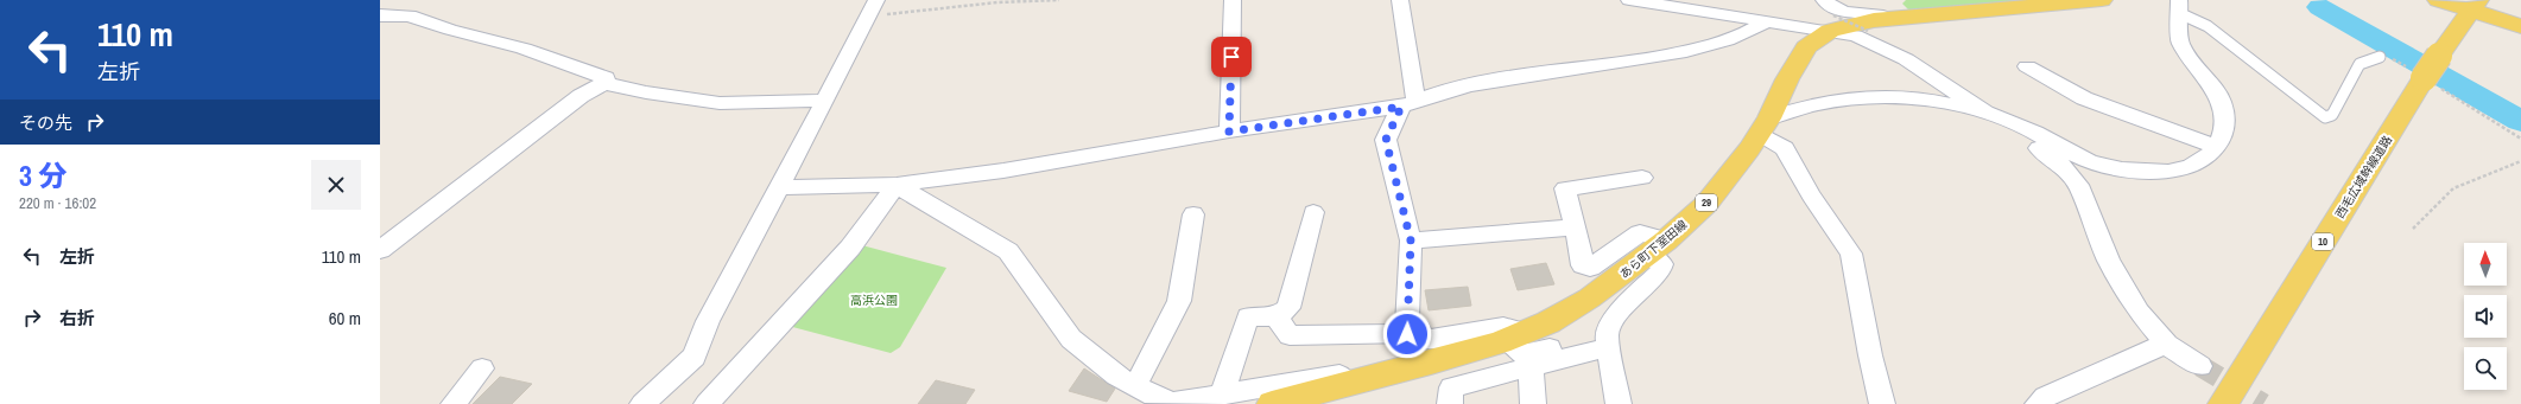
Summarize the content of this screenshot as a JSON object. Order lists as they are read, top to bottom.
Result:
{
  "streets": {
    "main road": [
      "西毛広域幹線道路",
      "29",
      "10",
      "あら町下室田線"
    ]
  },
  "parks": ["高浜公園"],
  "north": "top",
  "page": {
    "turn": ["110 m", "左折"],
    "then": "その先",
    "heading": ["3 分", "220 m · 16:02"],
    "list": [
      {
        "name": "左折",
        "value": "110 m"
      },
      {
        "name": "右折",
        "value": "60 m"
      }
    ]
  }
}
